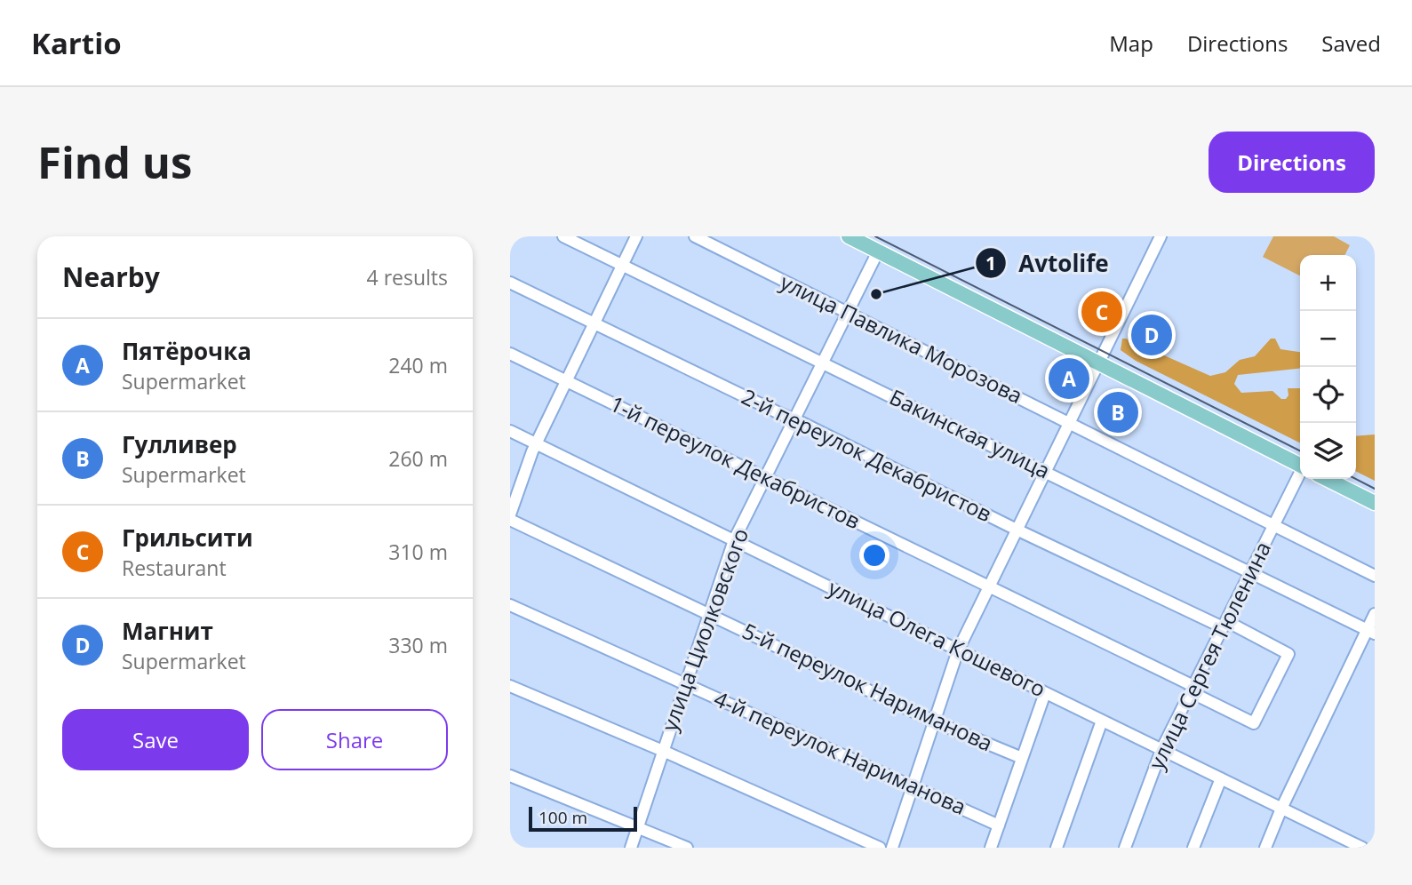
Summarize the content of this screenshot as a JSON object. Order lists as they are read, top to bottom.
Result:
{
  "streets": {
    "street": [
      "улица Павлика Морозова",
      "Бакинская улица",
      "2-й переулок Декабристов",
      "1-й переулок Декабристов",
      "улица Циолковского",
      "улица Олега Кошевого",
      "улица Сергея Тюленина",
      "5-й переулок Нариманова",
      "4-й переулок Нариманова"
    ]
  },
  "crossings": [
    ["улица Павлика Морозова", "улица Циолковского"],
    ["улица Павлика Морозова", "улица Сергея Тюленина"],
    ["Бакинская улица", "улица Циолковского"],
    ["Бакинская улица", "улица Сергея Тюленина"],
    ["2-й переулок Декабристов", "1-й переулок Декабристов"],
    ["2-й переулок Декабристов", "улица Циолковского"],
    ["2-й переулок Декабристов", "улица Сергея Тюленина"],
    ["1-й переулок Декабристов", "улица Циолковского"],
    ["1-й переулок Декабристов", "улица Сергея Тюленина"],
    ["улица Циолковского", "улица Олега Кошевого"],
    ["улица Циолковского", "5-й переулок Нариманова"],
    ["улица Циолковского", "4-й переулок Нариманова"],
    ["улица Олега Кошевого", "улица Сергея Тюленина"]
  ],
  "places": ["Avtolife"],
  "scale_bar": "100 m",
  "page": {
    "header": "Kartio",
    "nav": ["Map", "Directions", "Saved"],
    "buttons": [
      "Directions",
      ["Save", "Share"]
    ],
    "title": "Find us",
    "heading": ["Nearby", "4 results"],
    "map_buttons": ["+", "−"],
    "pins": [
      "C",
      "D",
      "A",
      "B"
    ],
    "list": [
      {
        "mark": "A",
        "name": "Пятёрочка",
        "note": "Supermarket",
        "value": "240 m"
      },
      {
        "mark": "B",
        "name": "Гулливер",
        "note": "Supermarket",
        "value": "260 m"
      },
      {
        "mark": "C",
        "name": "Грильсити",
        "note": "Restaurant",
        "value": "310 m"
      },
      {
        "mark": "D",
        "name": "Магнит",
        "note": "Supermarket",
        "value": "330 m"
      }
    ],
    "scale": "100 m"
  }
}
